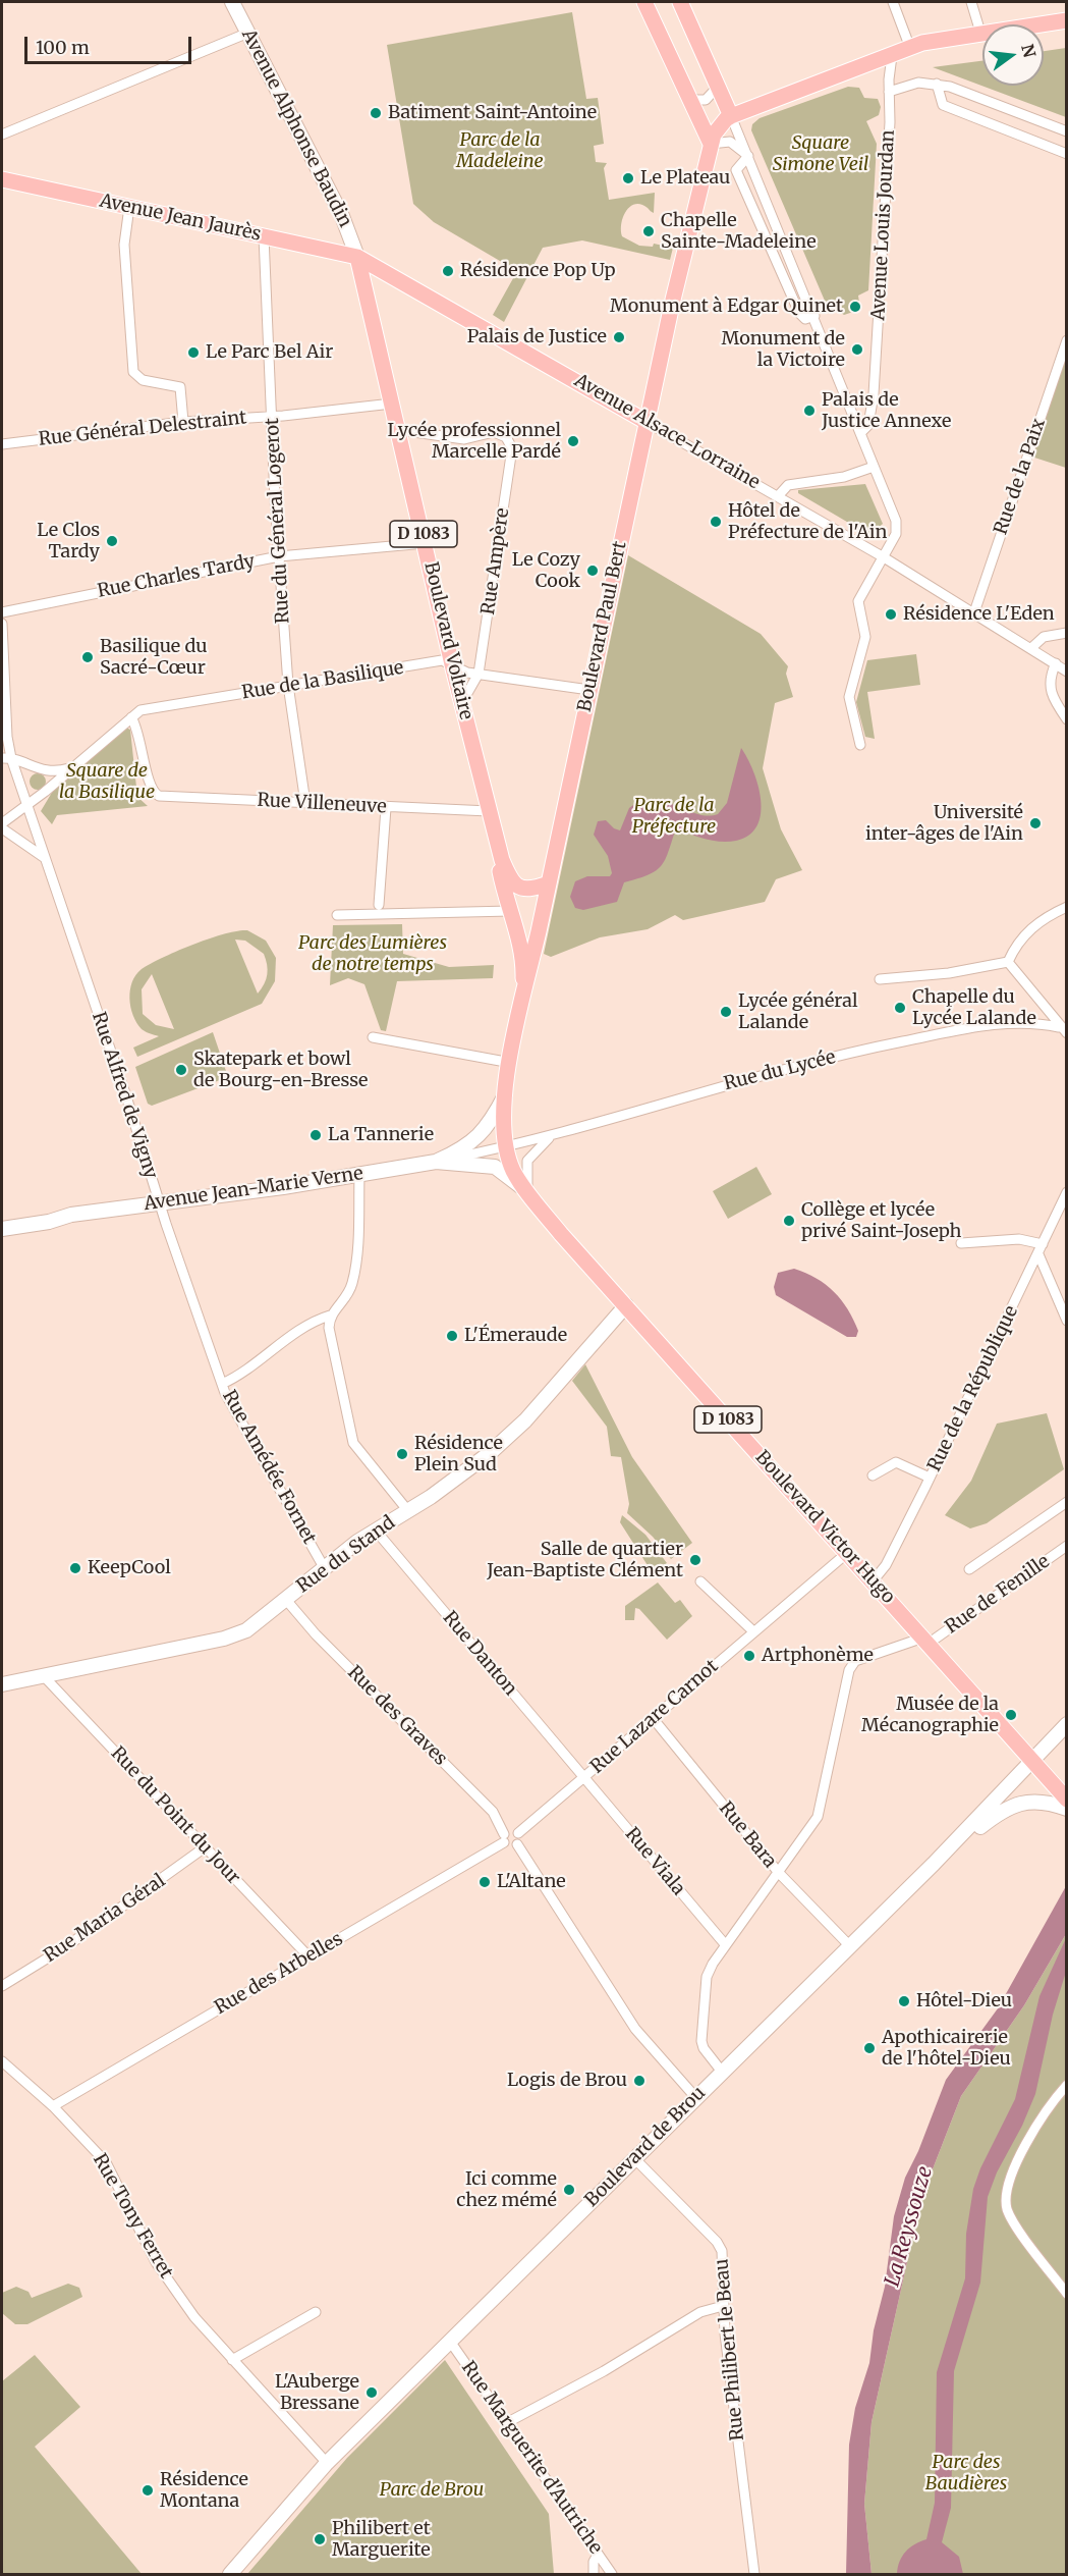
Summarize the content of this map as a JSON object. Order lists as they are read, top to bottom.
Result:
{
  "streets": {
    "main road": [
      "Avenue Jean Jaurès",
      "Avenue Alsace-Lorraine",
      "D 1083",
      "Boulevard Paul Bert",
      "Boulevard Voltaire",
      "Boulevard Victor Hugo"
    ],
    "street": [
      "Avenue Alphonse Baudin",
      "Avenue Louis Jourdan",
      "Rue Général Delestraint",
      "Rue de la Paix",
      "Rue du Général Logerot",
      "Rue Ampère",
      "Rue Charles Tardy",
      "Rue de la Basilique",
      "Rue Villeneuve",
      "Rue du Lycée",
      "Rue Alfred de Vigny",
      "Avenue Jean-Marie Verne",
      "Rue de la République",
      "Rue Amédée Fornet",
      "Rue du Stand",
      "Rue de Fenille",
      "Rue Danton",
      "Rue des Graves",
      "Rue Lazare Carnot",
      "Rue du Point du Jour",
      "Rue Bara",
      "Rue Viala",
      "Rue Maria Géral",
      "Rue des Arbelles",
      "Boulevard de Brou",
      "Rue Tony Ferret",
      "Rue Philibert le Beau",
      "Rue Marguerite d'Autriche"
    ]
  },
  "crossings": [
    ["Avenue Alphonse Baudin", "Avenue Jean Jaurès"],
    ["Avenue Alphonse Baudin", "Avenue Alsace-Lorraine"],
    ["Avenue Alphonse Baudin", "Boulevard Voltaire"],
    ["Avenue Jean Jaurès", "Avenue Alsace-Lorraine"],
    ["Avenue Jean Jaurès", "Rue du Général Logerot"],
    ["Avenue Jean Jaurès", "Boulevard Voltaire"],
    ["Rue Général Delestraint", "Rue du Général Logerot"],
    ["Rue Général Delestraint", "Boulevard Voltaire"],
    ["Avenue Alsace-Lorraine", "Rue de la Paix"],
    ["Avenue Alsace-Lorraine", "Boulevard Paul Bert"],
    ["Avenue Alsace-Lorraine", "Boulevard Voltaire"],
    ["Rue du Général Logerot", "Rue Charles Tardy"],
    ["Rue du Général Logerot", "Rue de la Basilique"],
    ["Rue du Général Logerot", "Rue Villeneuve"],
    ["D 1083", "Boulevard Victor Hugo"],
    ["D 1083", "Boulevard de Brou"],
    ["Rue Ampère", "Boulevard Voltaire"],
    ["Rue Ampère", "Rue de la Basilique"],
    ["Rue Charles Tardy", "Boulevard Voltaire"],
    ["Boulevard Paul Bert", "Boulevard Voltaire"],
    ["Boulevard Paul Bert", "Rue de la Basilique"],
    ["Boulevard Paul Bert", "Rue du Lycée"],
    ["Boulevard Paul Bert", "Avenue Jean-Marie Verne"],
    ["Boulevard Paul Bert", "Boulevard Victor Hugo"],
    ["Boulevard Voltaire", "Rue de la Basilique"],
    ["Boulevard Voltaire", "Rue Villeneuve"],
    ["Rue de la Basilique", "Rue Villeneuve"],
    ["Rue de la Basilique", "Rue Alfred de Vigny"],
    ["Rue du Lycée", "Avenue Jean-Marie Verne"],
    ["Rue du Lycée", "Boulevard Victor Hugo"],
    ["Rue Alfred de Vigny", "Avenue Jean-Marie Verne"],
    ["Rue Alfred de Vigny", "Rue Amédée Fornet"],
    ["Avenue Jean-Marie Verne", "Boulevard Victor Hugo"],
    ["Rue de la République", "Boulevard Victor Hugo"],
    ["Rue Amédée Fornet", "Rue du Stand"],
    ["Boulevard Victor Hugo", "Rue du Stand"],
    ["Boulevard Victor Hugo", "Rue de Fenille"],
    ["Boulevard Victor Hugo", "Rue Lazare Carnot"],
    ["Boulevard Victor Hugo", "Boulevard de Brou"],
    ["Rue du Stand", "Rue Danton"],
    ["Rue du Stand", "Rue des Graves"],
    ["Rue du Stand", "Rue du Point du Jour"],
    ["Rue de Fenille", "Rue Bara"],
    ["Rue de Fenille", "Rue Viala"],
    ["Rue de Fenille", "Boulevard de Brou"],
    ["Rue Danton", "Rue Lazare Carnot"],
    ["Rue Danton", "Rue Viala"],
    ["Rue des Graves", "Rue Lazare Carnot"],
    ["Rue des Graves", "Rue des Arbelles"],
    ["Rue Lazare Carnot", "Rue Bara"],
    ["Rue Lazare Carnot", "Rue Viala"],
    ["Rue Lazare Carnot", "Rue des Arbelles"],
    ["Rue du Point du Jour", "Rue Maria Géral"],
    ["Rue du Point du Jour", "Rue des Arbelles"],
    ["Rue Bara", "Boulevard de Brou"],
    ["Rue des Arbelles", "Rue Tony Ferret"],
    ["Boulevard de Brou", "Rue Tony Ferret"],
    ["Boulevard de Brou", "Rue Philibert le Beau"],
    ["Boulevard de Brou", "Rue Marguerite d'Autriche"]
  ],
  "water": ["La Reyssouze"],
  "parks": [
    "Parc de la Madeleine",
    "Square Simone Veil",
    "Square de la Basilique",
    "Parc de la Préfecture",
    "Parc des Lumières de notre temps",
    "Parc des Baudières",
    "Parc de Brou"
  ],
  "places": [
    "Batiment Saint-Antoine",
    "Le Plateau",
    "Chapelle Sainte-Madeleine",
    "Résidence Pop Up",
    "Monument à Edgar Quinet",
    "Palais de Justice",
    "Monument de la Victoire",
    "Le Parc Bel Air",
    "Palais de Justice Annexe",
    "Lycée professionnel Marcelle Pardé",
    "Hôtel de Préfecture de l'Ain",
    "Le Clos Tardy",
    "Le Cozy Cook",
    "Résidence L'Eden",
    "Basilique du Sacré-Cœur",
    "Université inter-âges de l'Ain",
    "Chapelle du Lycée Lalande",
    "Lycée général Lalande",
    "Skatepark et bowl de Bourg-en-Bresse",
    "La Tannerie",
    "Collège et lycée privé Saint-Joseph",
    "L'Émeraude",
    "Résidence Plein Sud",
    "Salle de quartier Jean-Baptiste Clément",
    "KeepCool",
    "Artphonème",
    "Musée de la Mécanographie",
    "L'Altane",
    "Hôtel-Dieu",
    "Apothicairerie de l'hôtel-Dieu",
    "Logis de Brou",
    "Ici comme chez mémé",
    "L'Auberge Bressane",
    "Résidence Montana",
    "Philibert et Marguerite"
  ],
  "scale_bar": "100 m",
  "north": "right"
}
